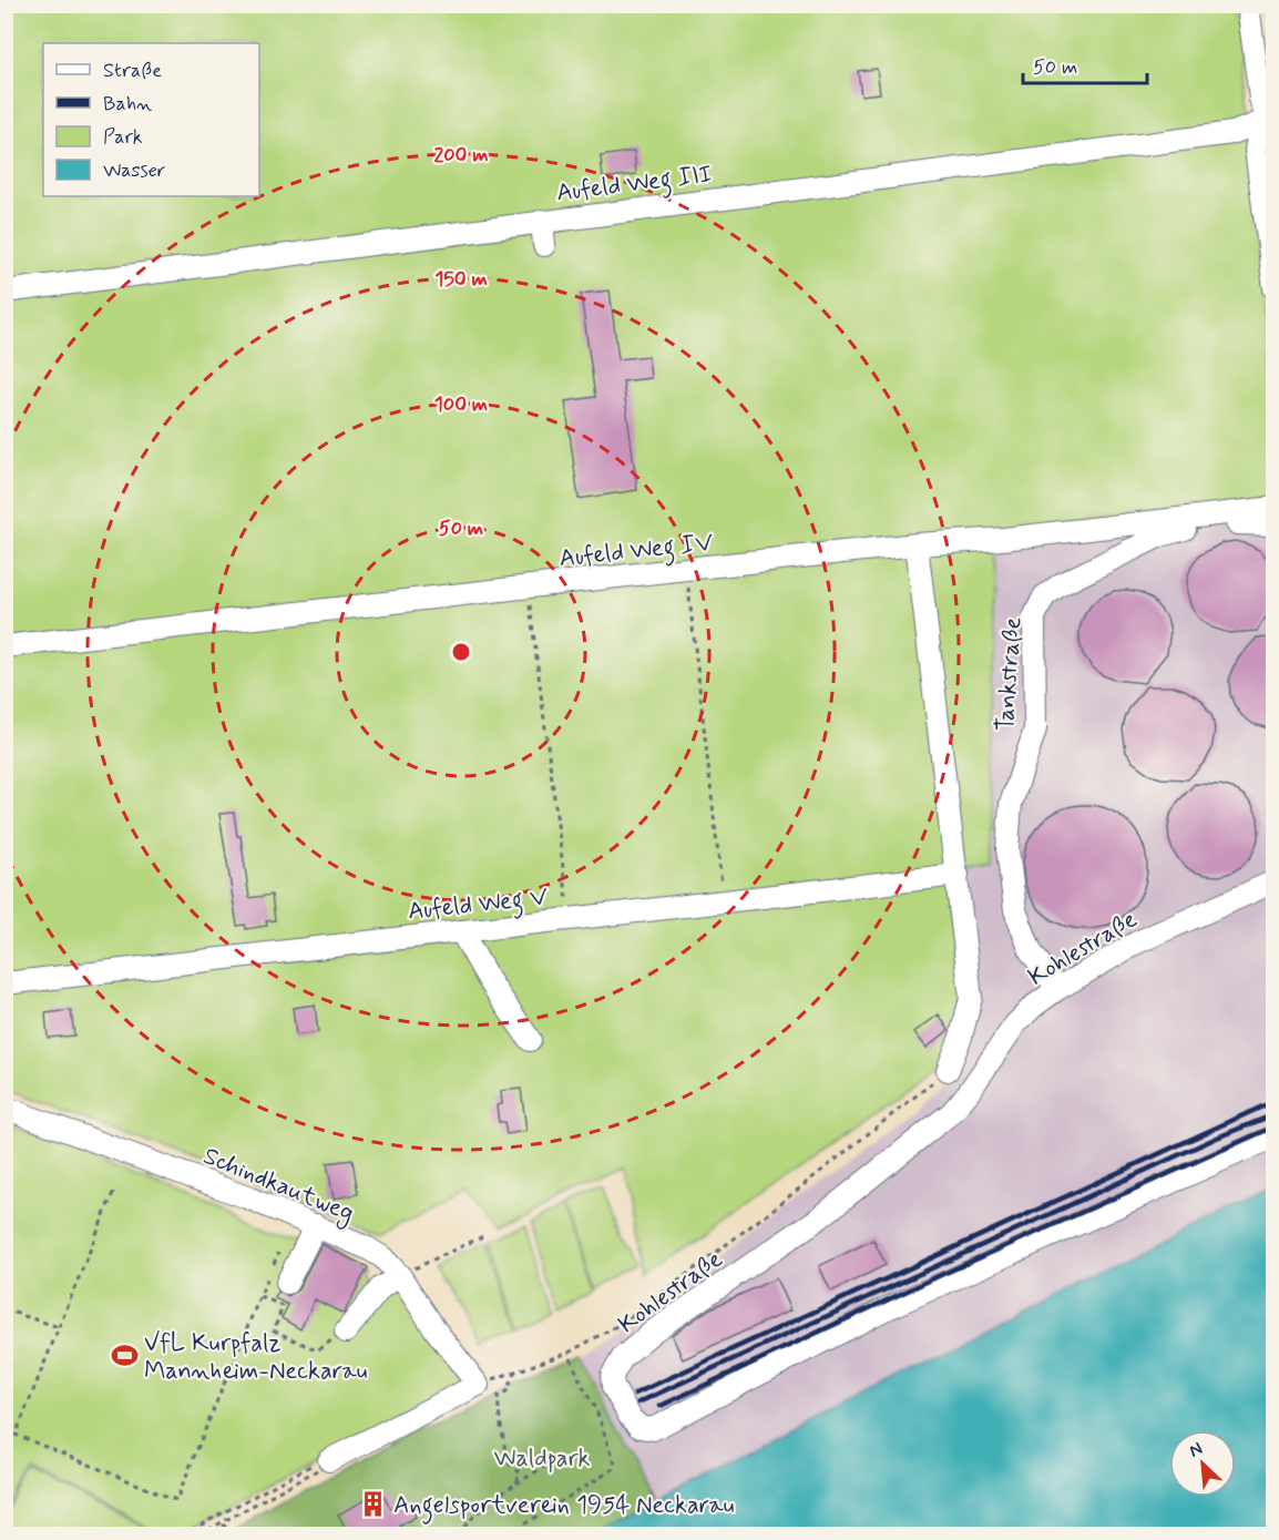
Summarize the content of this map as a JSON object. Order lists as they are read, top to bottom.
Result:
{
  "streets": {
    "street": [
      "Aufeld Weg III",
      "Aufeld Weg IV",
      "Tankstraße",
      "Aufeld Weg V",
      "Kohlestraße",
      "Schindkautweg"
    ]
  },
  "crossings": [
    ["Tankstraße", "Kohlestraße"]
  ],
  "parks": ["Waldpark"],
  "places": {
    "sports": ["VfL Kurpfalz Mannheim-Neckarau"],
    "building": ["Angelsportverein 1954 Neckarau"]
  },
  "legend": [
    "Straße",
    "Bahn",
    "Park",
    "Wasser"
  ],
  "scale_bar": "50 m",
  "north": "top left",
  "rings": [
    "200 m",
    "150 m",
    "100 m",
    "50 m"
  ]
}
